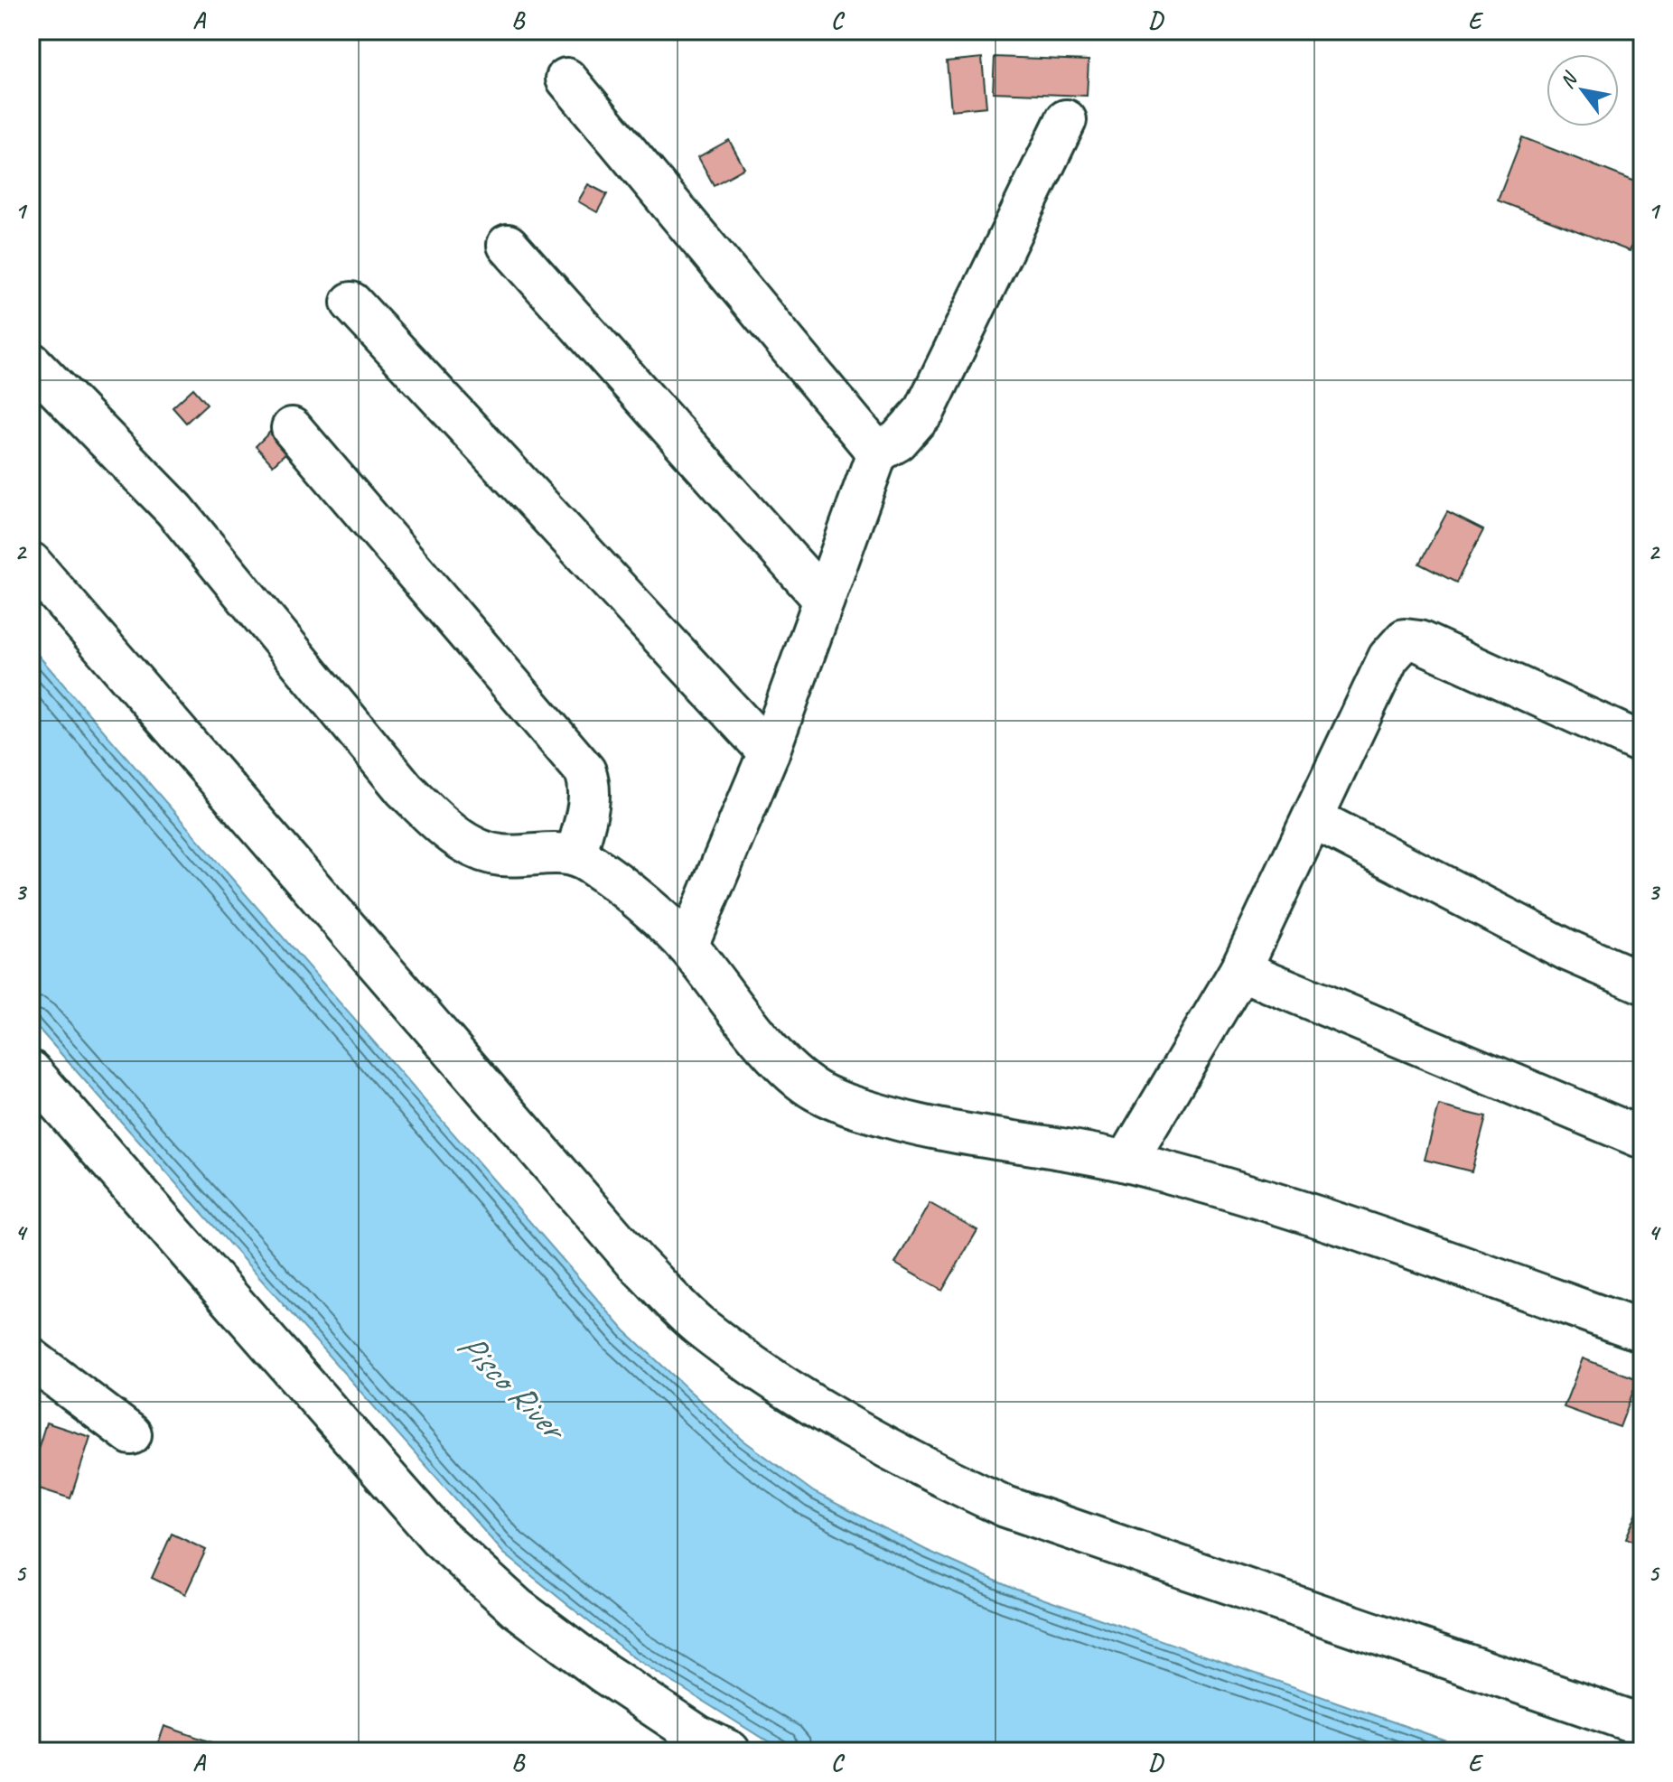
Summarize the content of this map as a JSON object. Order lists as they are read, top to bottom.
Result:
{
  "water": ["Pisco River"],
  "north": "top left",
  "grid": {
    "columns": [
      "A",
      "B",
      "C",
      "D",
      "E"
    ],
    "rows": [
      "1",
      "2",
      "3",
      "4",
      "5"
    ]
  }
}
